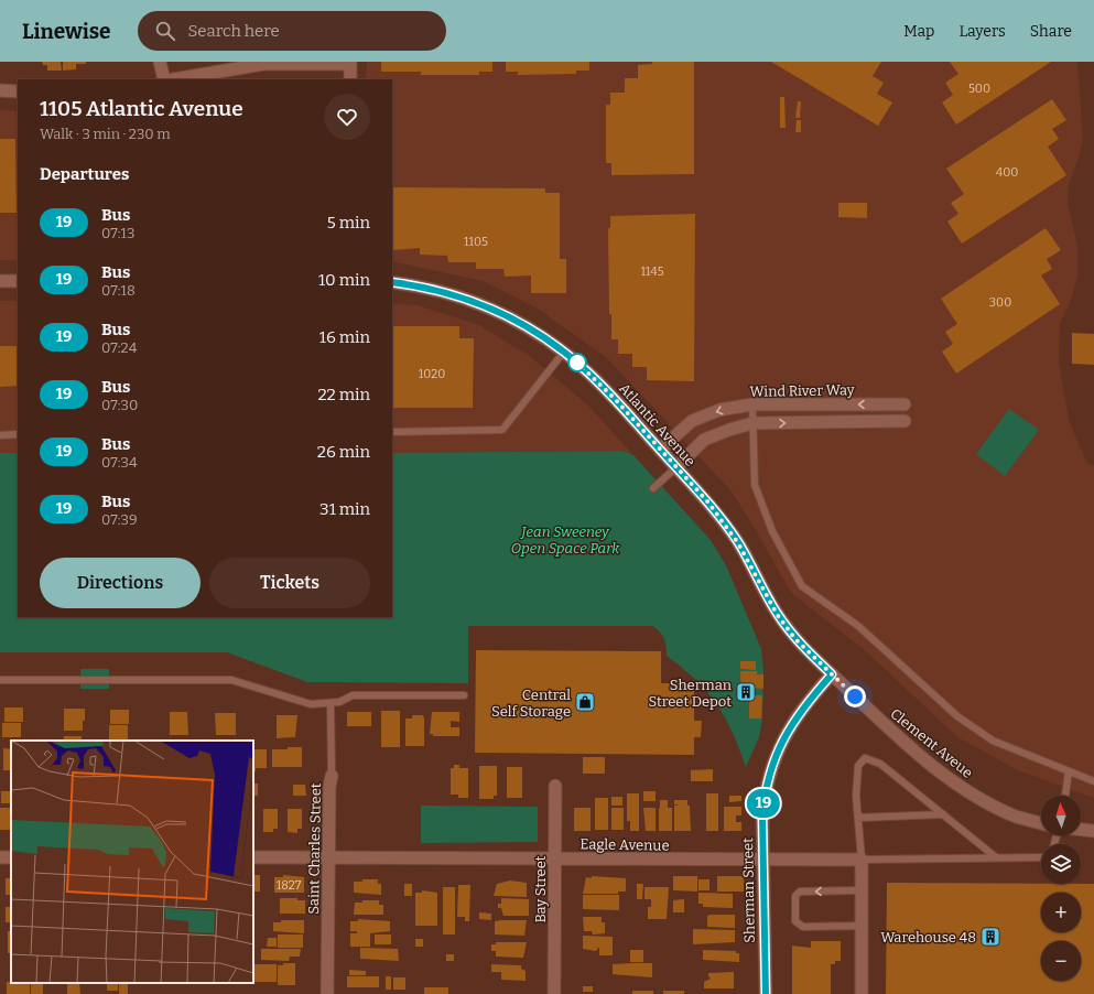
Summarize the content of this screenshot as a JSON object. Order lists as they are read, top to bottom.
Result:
{
  "streets": {
    "street": [
      "Wind River Way",
      "Atlantic Avenue",
      "Clement Aveue",
      "Eagle Avenue",
      "Saint Charles Street",
      "Bay Street",
      "Sherman Street"
    ]
  },
  "crossings": [
    ["Wind River Way", "Atlantic Avenue"],
    ["Atlantic Avenue", "Clement Aveue"],
    ["Atlantic Avenue", "Sherman Street"],
    ["Clement Aveue", "Sherman Street"],
    ["Eagle Avenue", "Saint Charles Street"],
    ["Eagle Avenue", "Bay Street"],
    ["Eagle Avenue", "Sherman Street"]
  ],
  "parks": ["Jean Sweeney Open Space Park"],
  "places": {
    "building": ["Sherman Street Depot", "Warehouse 48"],
    "shop": ["Central Self Storage"]
  },
  "lines": ["bus line 19"],
  "house_numbers": [
    "500",
    "400",
    "1105",
    "1145",
    "300",
    "1020",
    "1827"
  ],
  "north": "top",
  "page": {
    "header": "Linewise",
    "search": "Search here",
    "nav": ["Map", "Layers", "Share"],
    "on_map": "19",
    "heading": [
      ["1105 Atlantic Avenue", "Walk · 3 min · 230 m"],
      "Departures"
    ],
    "list": [
      {
        "mark": "19",
        "name": "Bus",
        "note": "07:13",
        "value": "5 min"
      },
      {
        "mark": "19",
        "name": "Bus",
        "note": "07:18",
        "value": "10 min"
      },
      {
        "mark": "19",
        "name": "Bus",
        "note": "07:24",
        "value": "16 min"
      },
      {
        "mark": "19",
        "name": "Bus",
        "note": "07:30",
        "value": "22 min"
      },
      {
        "mark": "19",
        "name": "Bus",
        "note": "07:34",
        "value": "26 min"
      },
      {
        "mark": "19",
        "name": "Bus",
        "note": "07:39",
        "value": "31 min"
      }
    ],
    "buttons": ["Directions", "Tickets"],
    "map_buttons": ["+", "−"]
  }
}
